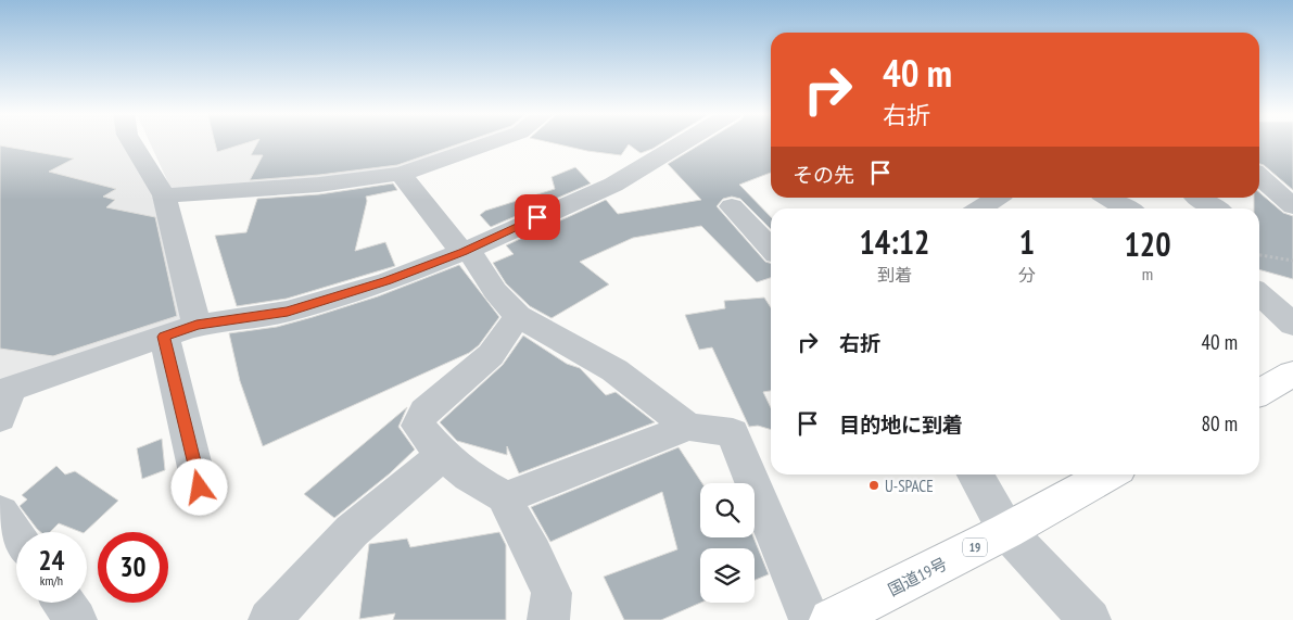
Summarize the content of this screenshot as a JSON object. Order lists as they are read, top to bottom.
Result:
{
  "streets": {
    "highway": ["19", "国道19号"]
  },
  "places": ["U-SPACE"],
  "page": {
    "turn": ["40 m", "右折"],
    "then": "その先",
    "eta": [
      "14:12",
      "到着",
      "1",
      "分",
      "120",
      "m"
    ],
    "list": [
      {
        "name": "右折",
        "value": "40 m"
      },
      {
        "name": "目的地に到着",
        "value": "80 m"
      }
    ],
    "speed": "24 km/h",
    "limit": "30"
  }
}
